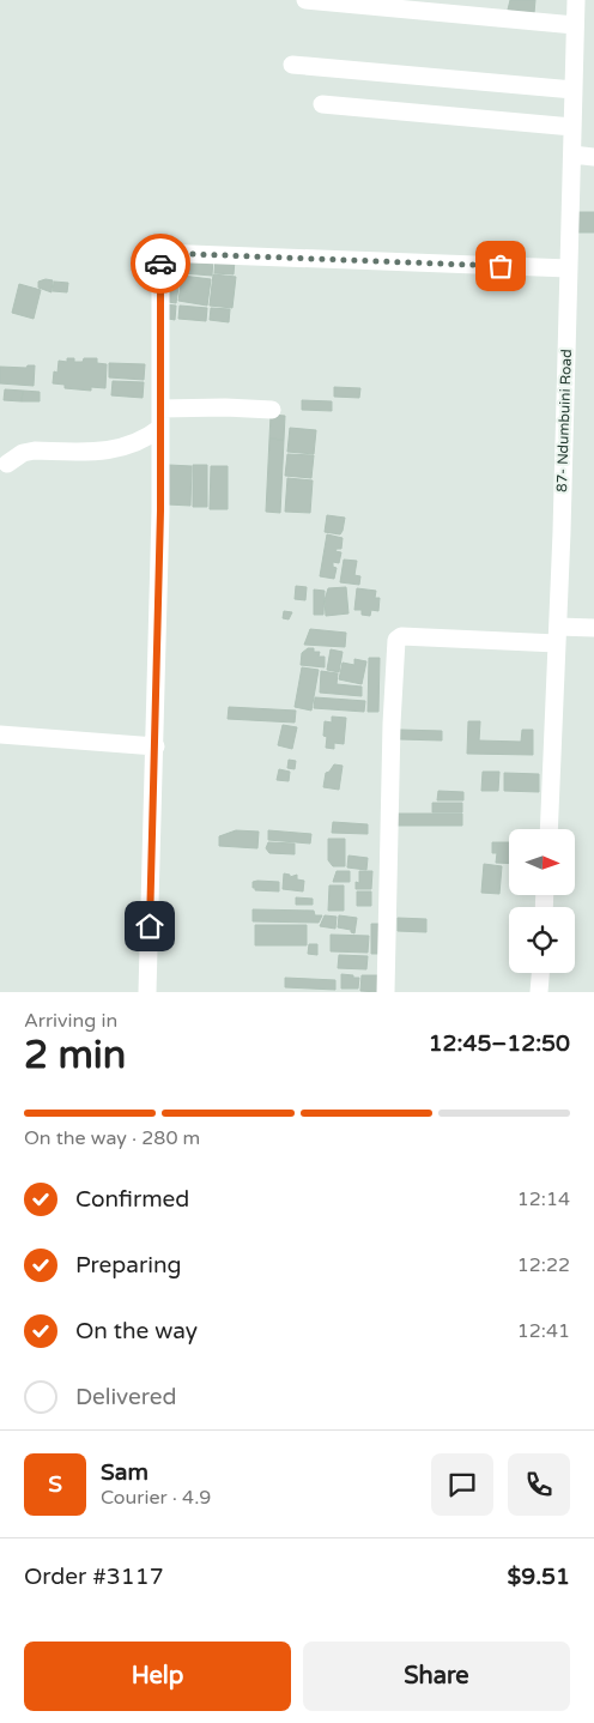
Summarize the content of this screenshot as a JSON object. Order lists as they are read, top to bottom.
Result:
{
  "streets": {
    "street": ["87- Ndumbuini Road"]
  },
  "north": "right",
  "page": {
    "heading": ["2 min", "Arriving in", "12:45–12:50"],
    "panel": [
      "Sam",
      "Courier · 4.9",
      "Order #3117",
      "$9.51"
    ],
    "bar": "On the way · 280 m",
    "list": [
      ["Confirmed", "12:14"],
      ["Preparing", "12:22"],
      ["On the way", "12:41"],
      "Delivered"
    ],
    "round": "S",
    "buttons": ["Help", "Share"]
  }
}
